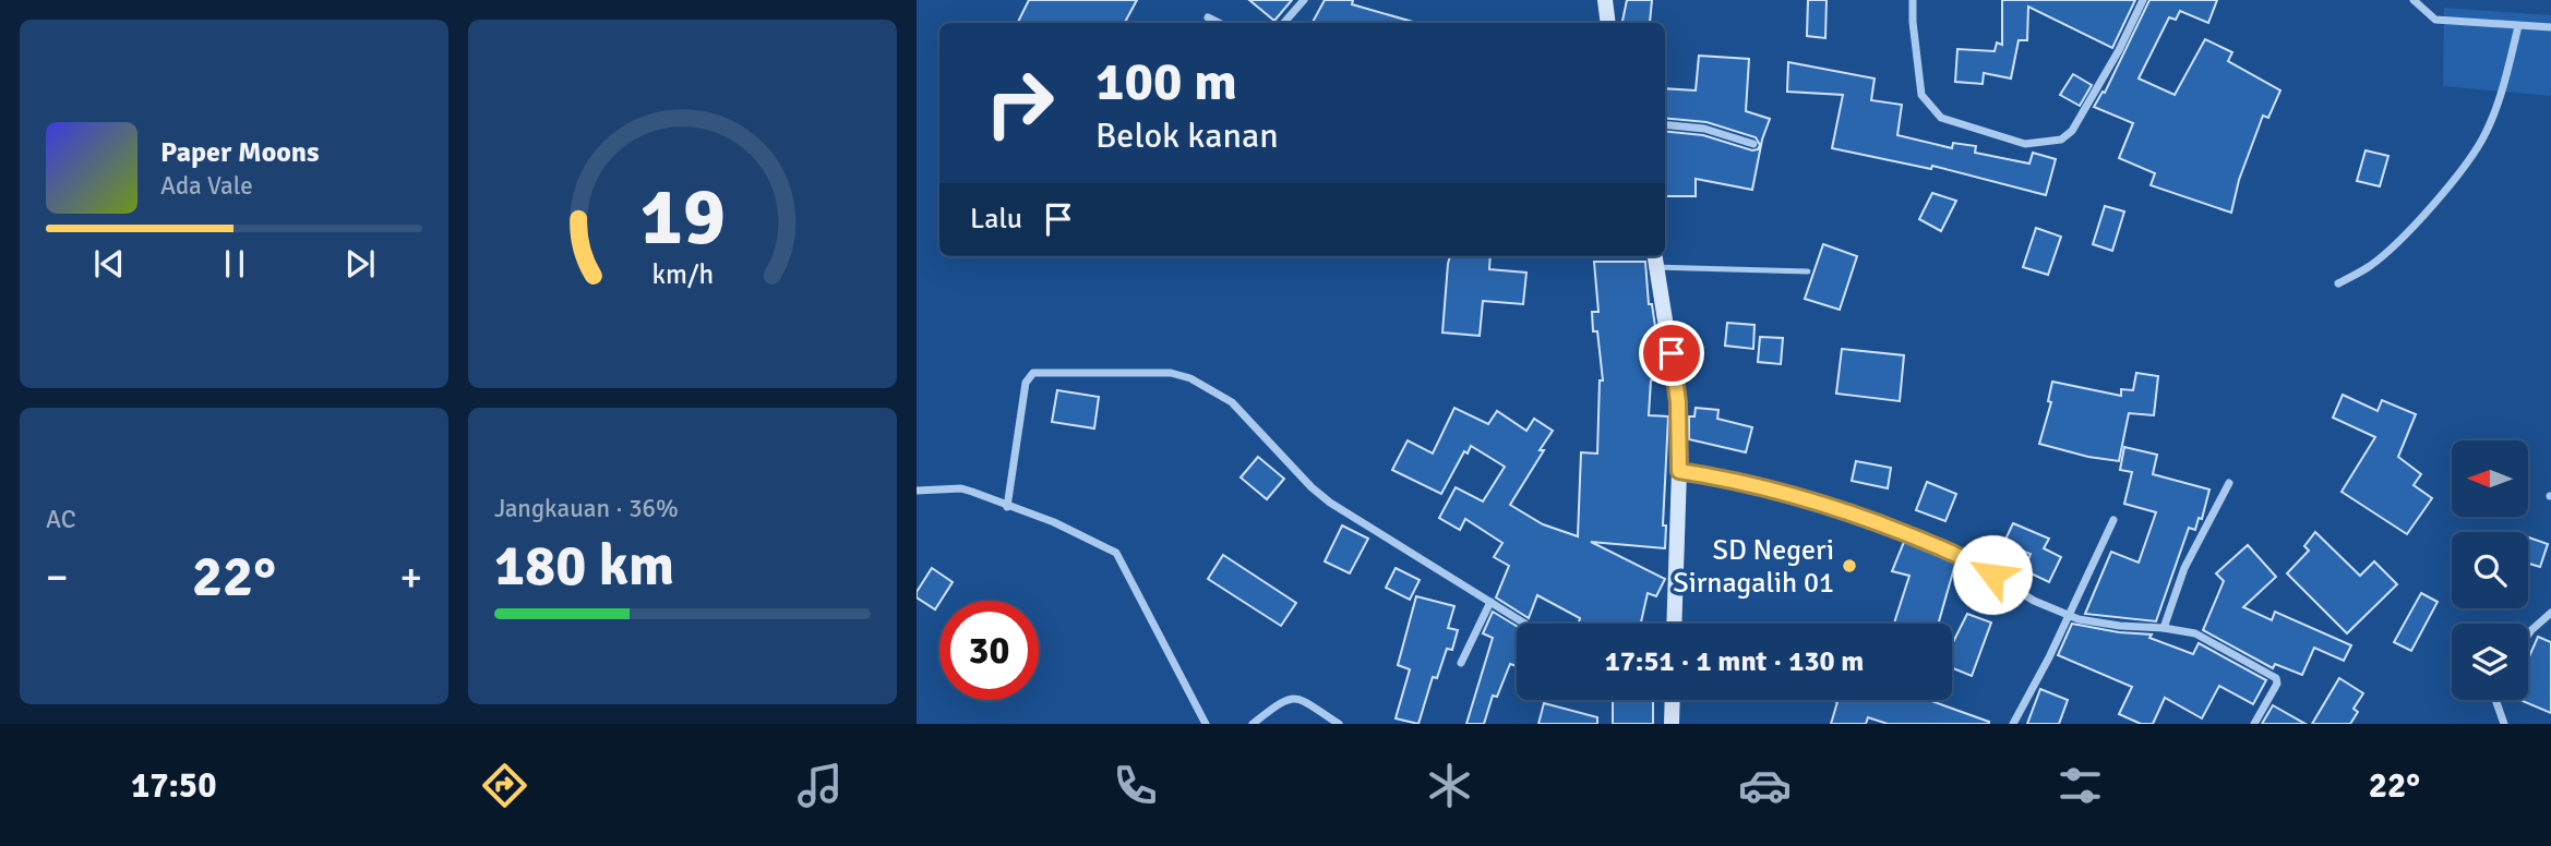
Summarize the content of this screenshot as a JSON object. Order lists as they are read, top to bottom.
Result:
{
  "places": ["SD Negeri Sirnagalih 01"],
  "north": "left",
  "page": {
    "turn": ["100 m", "Belok kanan"],
    "song": ["Paper Moons", "Ada Vale"],
    "then": "Lalu",
    "tile": [
      "AC",
      ["Jangkauan · 36%", "180 km"]
    ],
    "heat": ["−", "22°", "+"],
    "limit": "30",
    "trip": "17:51 · 1 mnt · 130 m",
    "tabs": ["17:50", "22°"],
    "gauge": ["19", "km/h"]
  }
}
